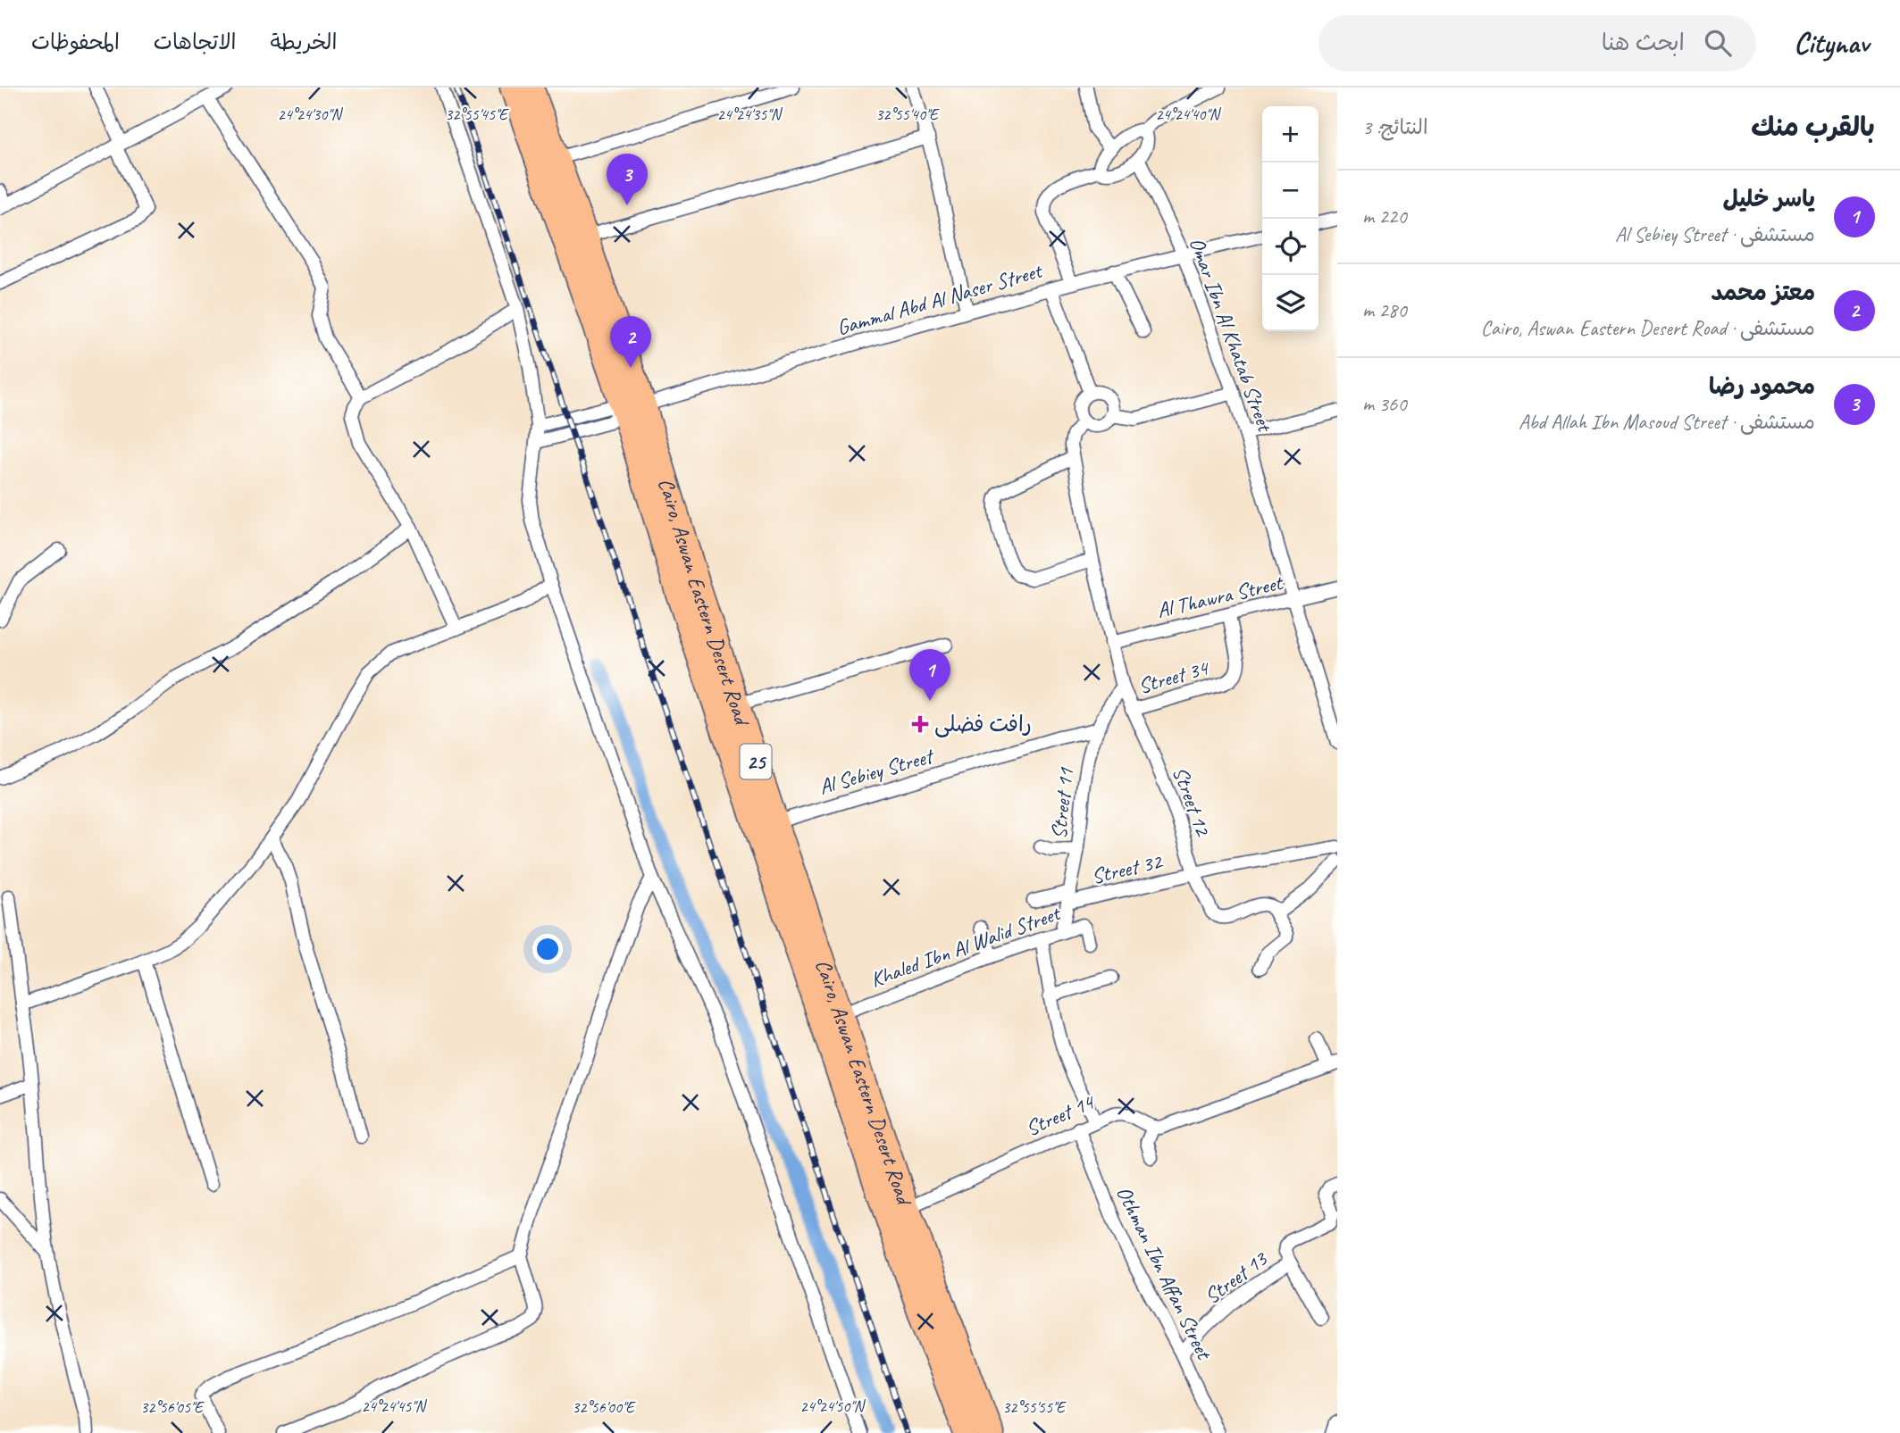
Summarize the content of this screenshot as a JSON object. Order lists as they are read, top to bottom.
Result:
{
  "streets": {
    "highway": ["Cairo, Aswan Eastern Desert Road", "25"],
    "street": [
      "Gammal Abd Al Naser Street",
      "Omar Ibn Al Khatab Street",
      "Al Thawra Street",
      "Street 34",
      "Al Sebiey Street",
      "Street 12",
      "Street 11",
      "Street 32",
      "Khaled Ibn Al Walid Street",
      "Street 14",
      "Othman Ibn Affan Street",
      "Street 13"
    ]
  },
  "crossings": [
    ["Gammal Abd Al Naser Street", "Omar Ibn Al Khatab Street"],
    ["Gammal Abd Al Naser Street", "Cairo, Aswan Eastern Desert Road"],
    ["Omar Ibn Al Khatab Street", "Al Thawra Street"],
    ["Al Thawra Street", "Street 34"],
    ["Al Thawra Street", "Street 12"],
    ["Cairo, Aswan Eastern Desert Road", "Al Sebiey Street"],
    ["Cairo, Aswan Eastern Desert Road", "Khaled Ibn Al Walid Street"],
    ["Cairo, Aswan Eastern Desert Road", "Street 14"],
    ["Street 34", "Street 12"],
    ["Al Sebiey Street", "Street 11"],
    ["Street 12", "Street 11"],
    ["Street 12", "Street 32"],
    ["Street 11", "Street 32"],
    ["Street 11", "Khaled Ibn Al Walid Street"],
    ["Street 14", "Othman Ibn Affan Street"],
    ["Othman Ibn Affan Street", "Street 13"]
  ],
  "places": {
    "health": ["رافت فضلى"]
  },
  "page": {
    "header": "Citynav",
    "search": "ابحث هنا",
    "nav": ["الخريطة", "الاتجاهات", "المحفوظات"],
    "heading": ["بالقرب منك", "النتائج: 3"],
    "map_buttons": ["+", "−"],
    "pins": ["3", "2", "1"],
    "list": [
      {
        "mark": "1",
        "name": "ياسر خليل",
        "note": "مستشفى · Al Sebiey Street",
        "value": "220 m"
      },
      {
        "mark": "2",
        "name": "معتز محمد",
        "note": "مستشفى · Cairo, Aswan Eastern Desert Road",
        "value": "280 m"
      },
      {
        "mark": "3",
        "name": "محمود رضا",
        "note": "مستشفى · Abd Allah Ibn Masoud Street",
        "value": "360 m"
      }
    ]
  },
  "coordinates": [
    "32°55'45\"E",
    "32°55'40\"E",
    "24°24'35\"N",
    "24°24'40\"N",
    "24°24'30\"N",
    "24°24'45\"N",
    "24°24'50\"N",
    "32°56'05\"E",
    "32°56'00\"E",
    "32°55'55\"E"
  ]
}
